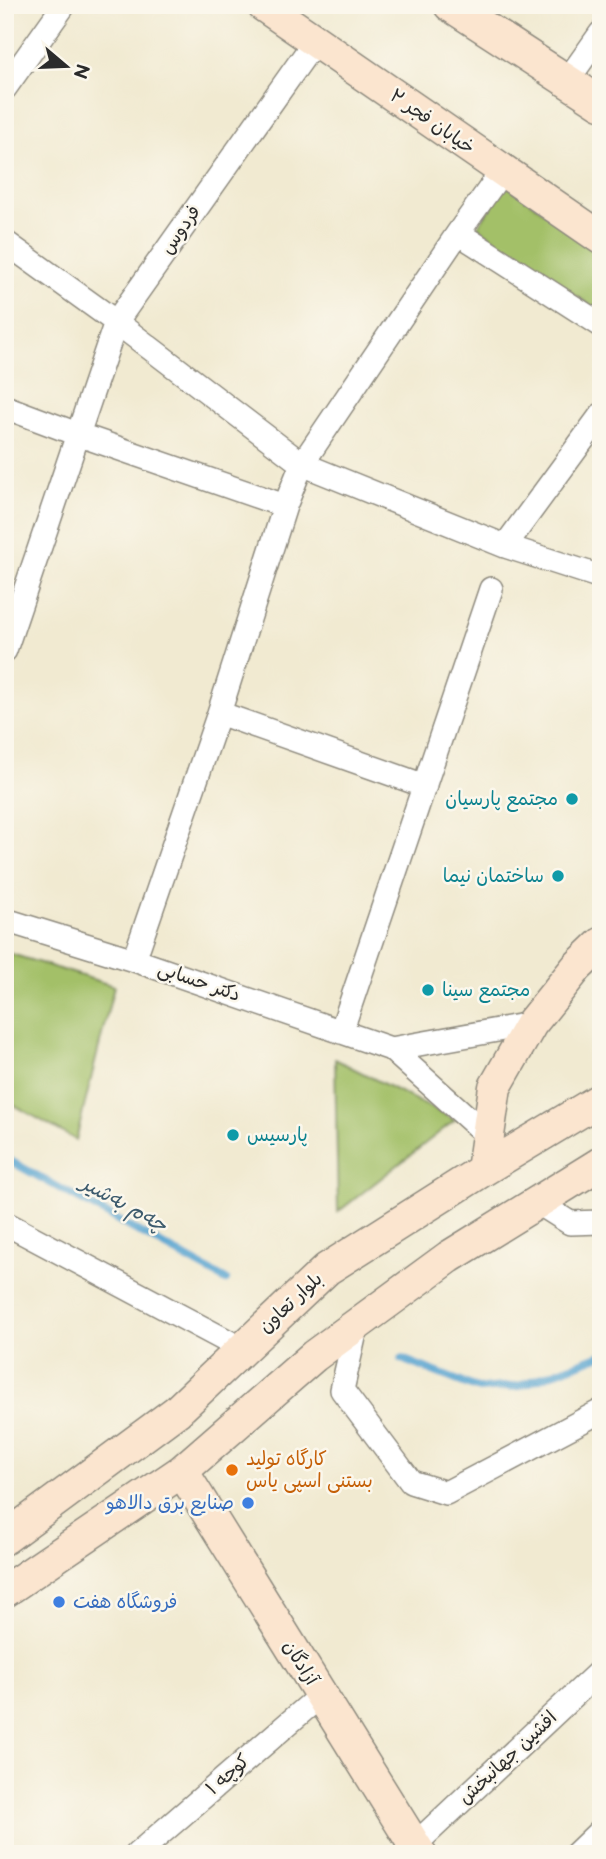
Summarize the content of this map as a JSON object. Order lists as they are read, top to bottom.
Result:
{
  "streets": {
    "main road": ["خیابان فجر ۲", "بلوار تعاون", "آزادگان"],
    "street": [
      "فردوس",
      "دکتر حسابی",
      "افشین جهانبخش",
      "کوچه ۱"
    ]
  },
  "crossings": [
    ["خیابان فجر ۲", "فردوس"],
    ["آزادگان", "افشین جهانبخش"],
    ["آزادگان", "کوچه ۱"]
  ],
  "water": ["چەم بەشیر"],
  "places": [
    "مجتمع پارسیان",
    "ساختمان نیما",
    "مجتمع سینا",
    "پارسیس",
    "کارگاه تولید بستنی اسپی یاس",
    "صنایع برق دالاهو",
    "فروشگاه هفت"
  ],
  "north": "right"
}
